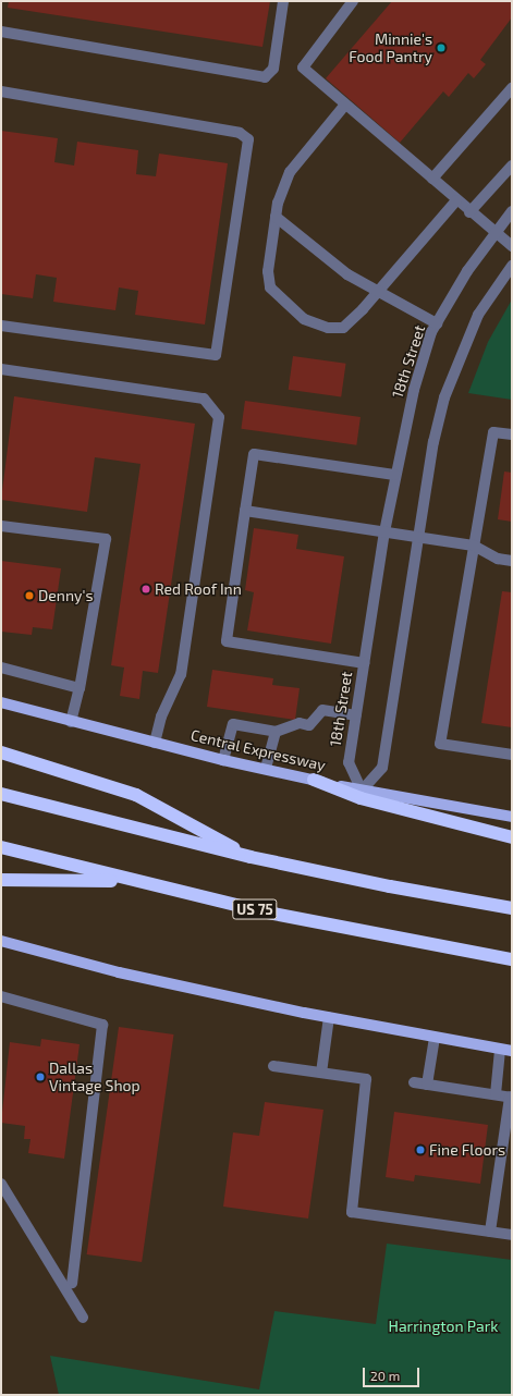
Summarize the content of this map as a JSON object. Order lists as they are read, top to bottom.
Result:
{
  "streets": {
    "highway": ["US 75"],
    "main road": ["Central Expressway"],
    "street": ["18th Street"]
  },
  "crossings": [
    ["18th Street", "Central Expressway"]
  ],
  "parks": ["Harrington Park"],
  "places": [
    "Minnie's Food Pantry",
    "Red Roof Inn",
    "Denny's",
    "Dallas Vintage Shop",
    "Fine Floors"
  ],
  "scale_bar": "20 m"
}
